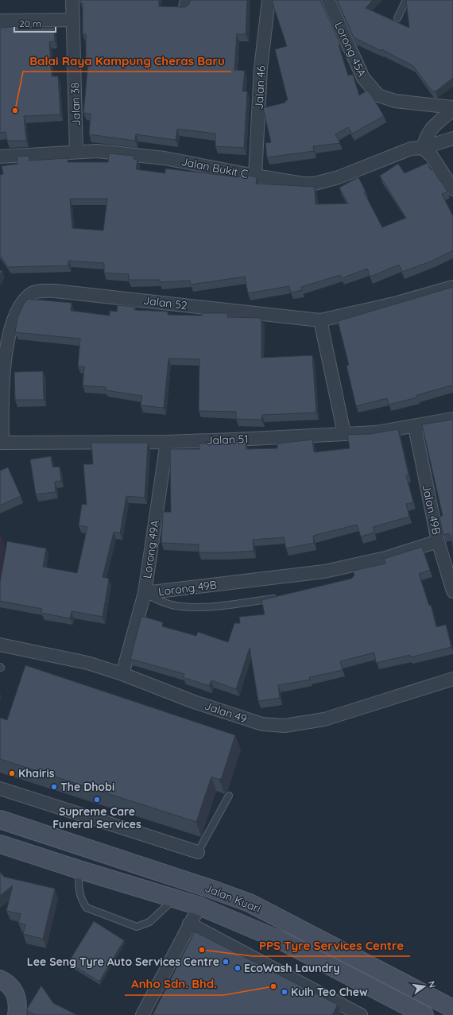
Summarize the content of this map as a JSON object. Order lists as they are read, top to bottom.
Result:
{
  "streets": {
    "street": [
      "Lorong 45A",
      "Jalan 46",
      "Jalan 38",
      "Jalan Bukit C",
      "Jalan 52",
      "Jalan 51",
      "Jalan 49B",
      "Lorong 49A",
      "Lorong 49B",
      "Jalan 49",
      "Jalan Kuari"
    ]
  },
  "crossings": [
    ["Jalan 46", "Jalan Bukit C"],
    ["Jalan 38", "Jalan Bukit C"],
    ["Jalan 52", "Jalan 51"],
    ["Jalan 51", "Jalan 49B"],
    ["Jalan 51", "Lorong 49A"],
    ["Jalan 49B", "Lorong 49B"],
    ["Lorong 49A", "Lorong 49B"],
    ["Lorong 49A", "Jalan 49"]
  ],
  "places": [
    "Balai Raya Kampung Cheras Baru",
    "Khairis",
    "The Dhobi",
    "Supreme Care Funeral Services",
    "PPS Tyre Services Centre",
    "Lee Seng Tyre Auto Services Centre",
    "EcoWash Laundry",
    "Anho Sdn. Bhd.",
    "Kuih Teo Chew"
  ],
  "scale_bar": "20 m",
  "north": "right"
}
